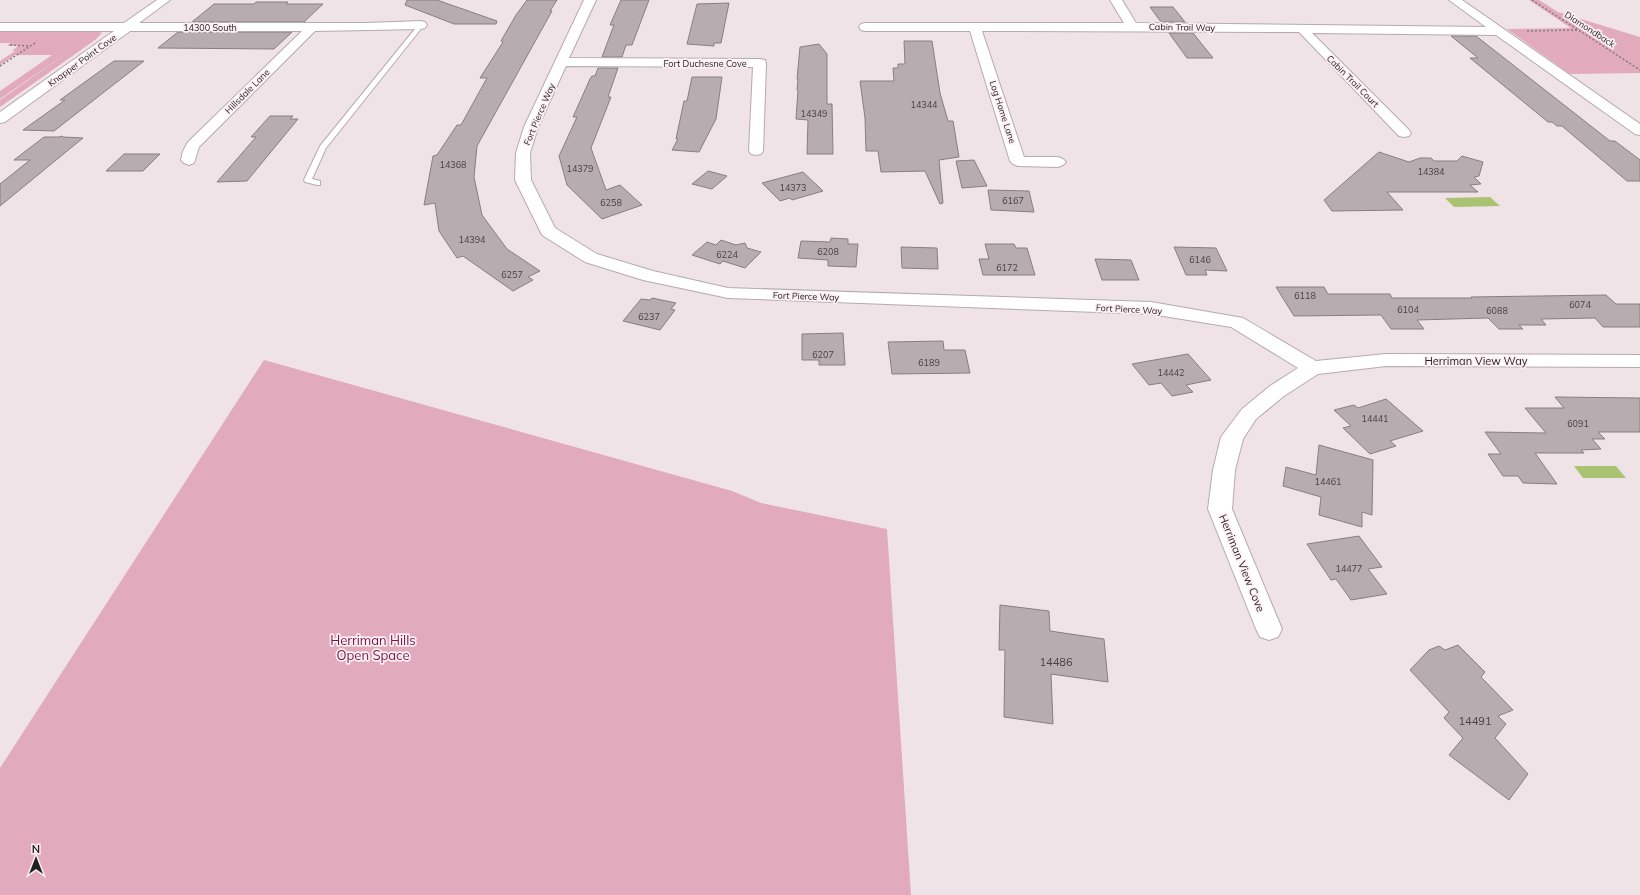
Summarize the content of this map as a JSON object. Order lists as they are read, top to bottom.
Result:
{
  "streets": {
    "street": [
      "14300 South",
      "Cabin Trail Way",
      "Knapper Point Cove",
      "Fort Duchesne Cove",
      "Cabin Trail Court",
      "Hillsdale Lane",
      "Log Home Lane",
      "Fort Pierce Way",
      "Herriman View Way",
      "Herriman View Cove"
    ],
    "path": ["Diamondback"]
  },
  "crossings": [
    ["14300 South", "Knapper Point Cove"],
    ["14300 South", "Hillsdale Lane"],
    ["Cabin Trail Way", "Cabin Trail Court"],
    ["Cabin Trail Way", "Log Home Lane"],
    ["Fort Duchesne Cove", "Fort Pierce Way"],
    ["Fort Pierce Way", "Herriman View Way"],
    ["Fort Pierce Way", "Herriman View Cove"],
    ["Herriman View Way", "Herriman View Cove"]
  ],
  "parks": ["Herriman Hills Open Space"],
  "house_numbers": [
    "14344",
    "14349",
    "14368",
    "14379",
    "14384",
    "14373",
    "6167",
    "6258",
    "14394",
    "6208",
    "6224",
    "6146",
    "6172",
    "6257",
    "6118",
    "6074",
    "6104",
    "6088",
    "6237",
    "6207",
    "6189",
    "14442",
    "14441",
    "6091",
    "14461",
    "14477",
    "14486",
    "14491"
  ],
  "north": "top"
}
